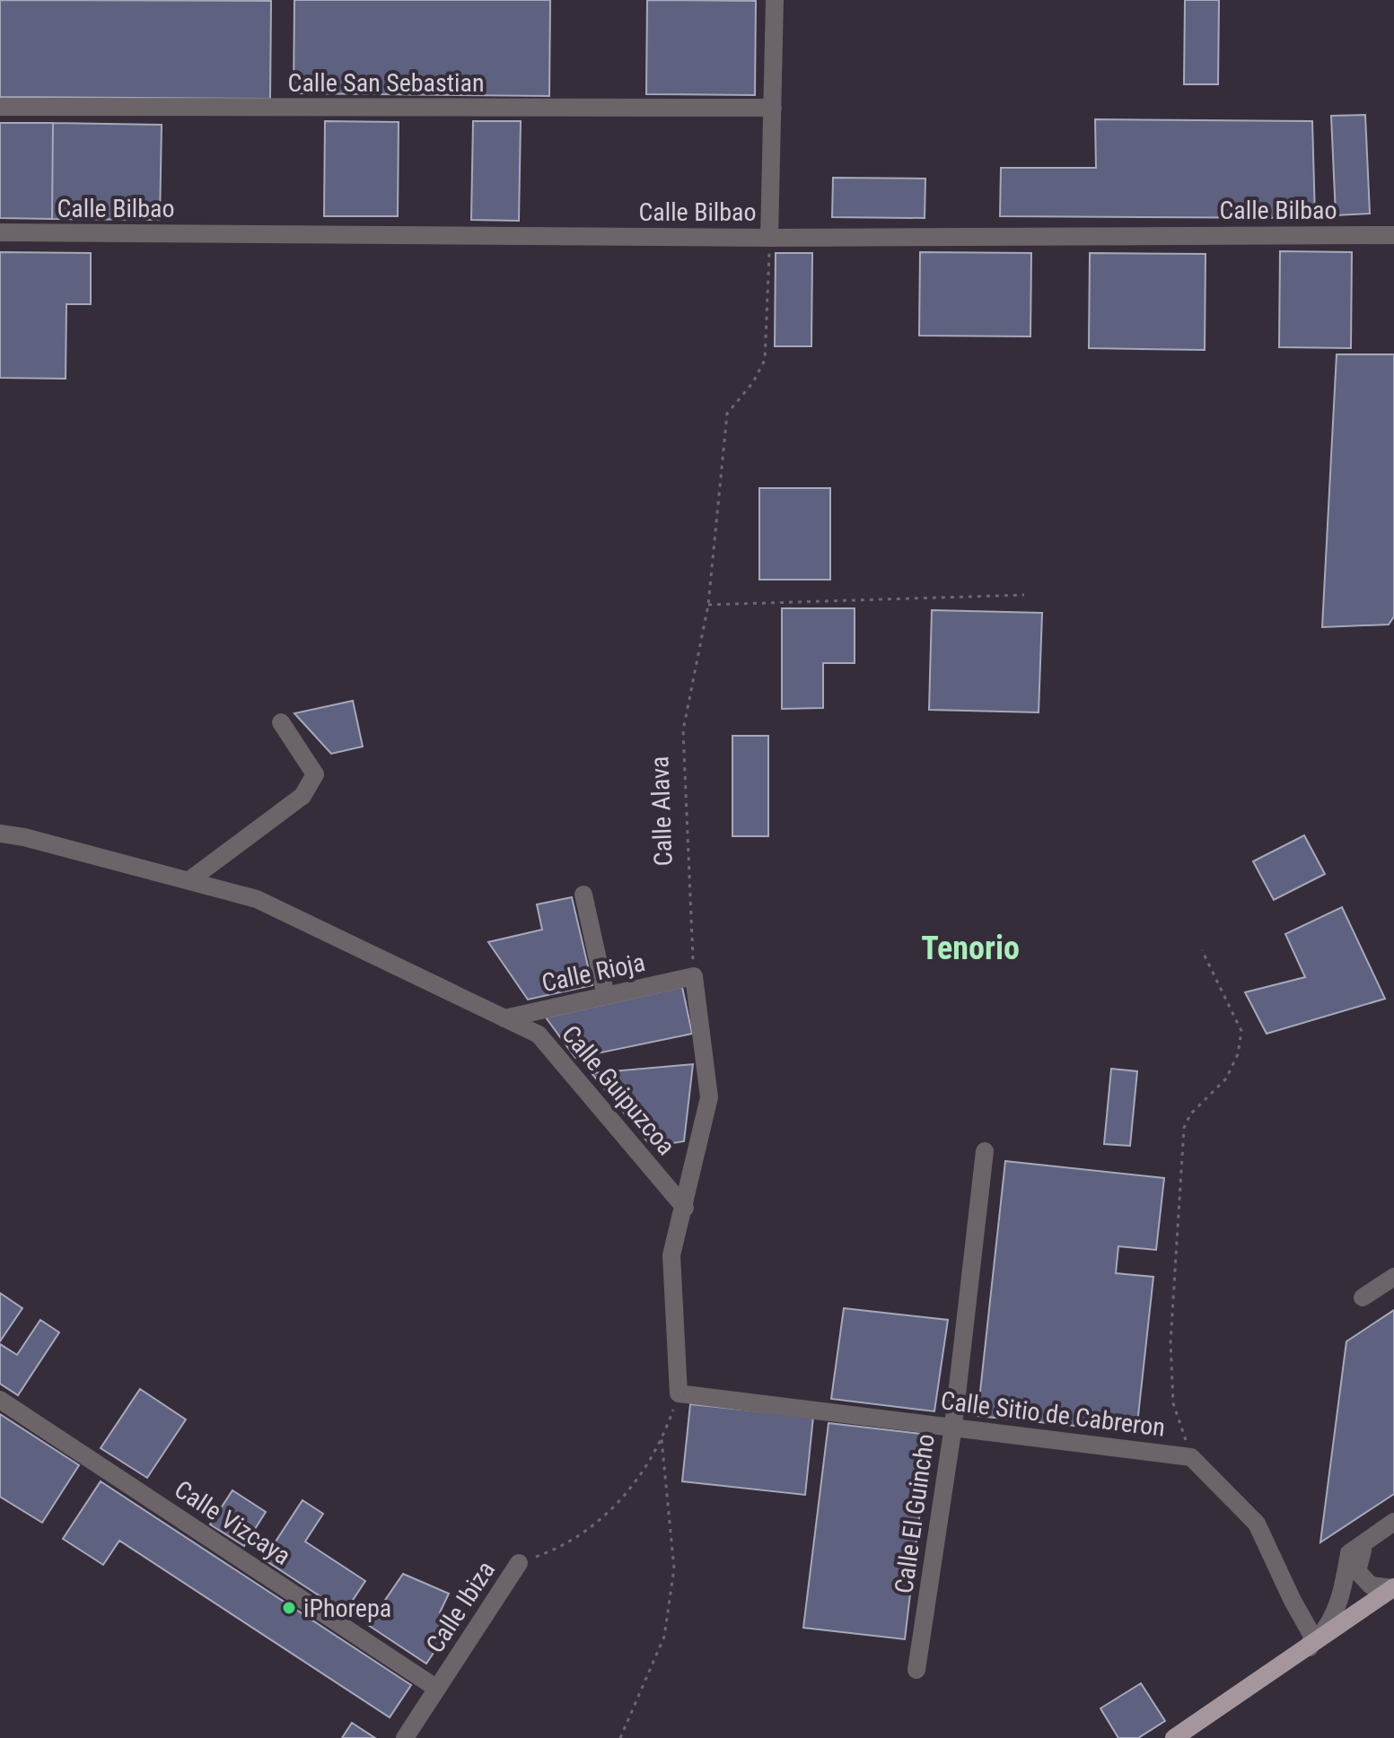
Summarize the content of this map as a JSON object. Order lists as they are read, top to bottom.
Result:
{
  "streets": {
    "street": [
      "Calle San Sebastian",
      "Calle Bilbao",
      "Calle Rioja",
      "Calle Guipuzcoa",
      "Calle Sitio de Cabreron",
      "Calle El Guincho",
      "Calle Vizcaya",
      "Calle Ibiza"
    ],
    "path": ["Calle Alava"]
  },
  "crossings": [
    ["Calle Bilbao", "Calle Alava"],
    ["Calle Alava", "Calle Rioja"],
    ["Calle Rioja", "Calle Guipuzcoa"],
    ["Calle Sitio de Cabreron", "Calle El Guincho"],
    ["Calle Sitio de Cabreron", "Calle Ibiza"],
    ["Calle Vizcaya", "Calle Ibiza"]
  ],
  "districts": ["Tenorio"],
  "places": ["iPhorepa"]
}
